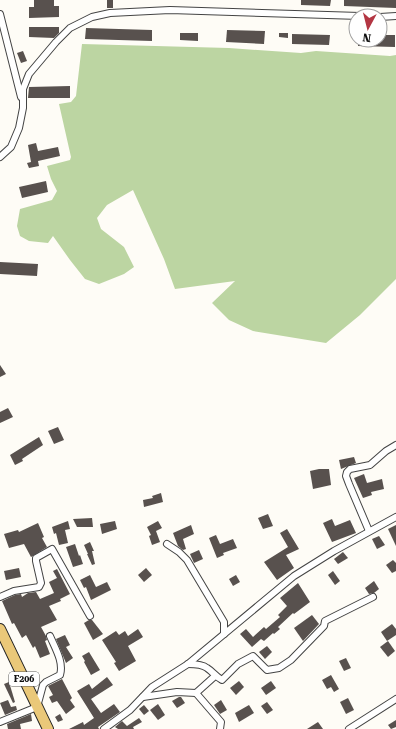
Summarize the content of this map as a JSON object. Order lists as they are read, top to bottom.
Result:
{
  "streets": {
    "main road": ["F206"]
  },
  "north": "bottom"
}
